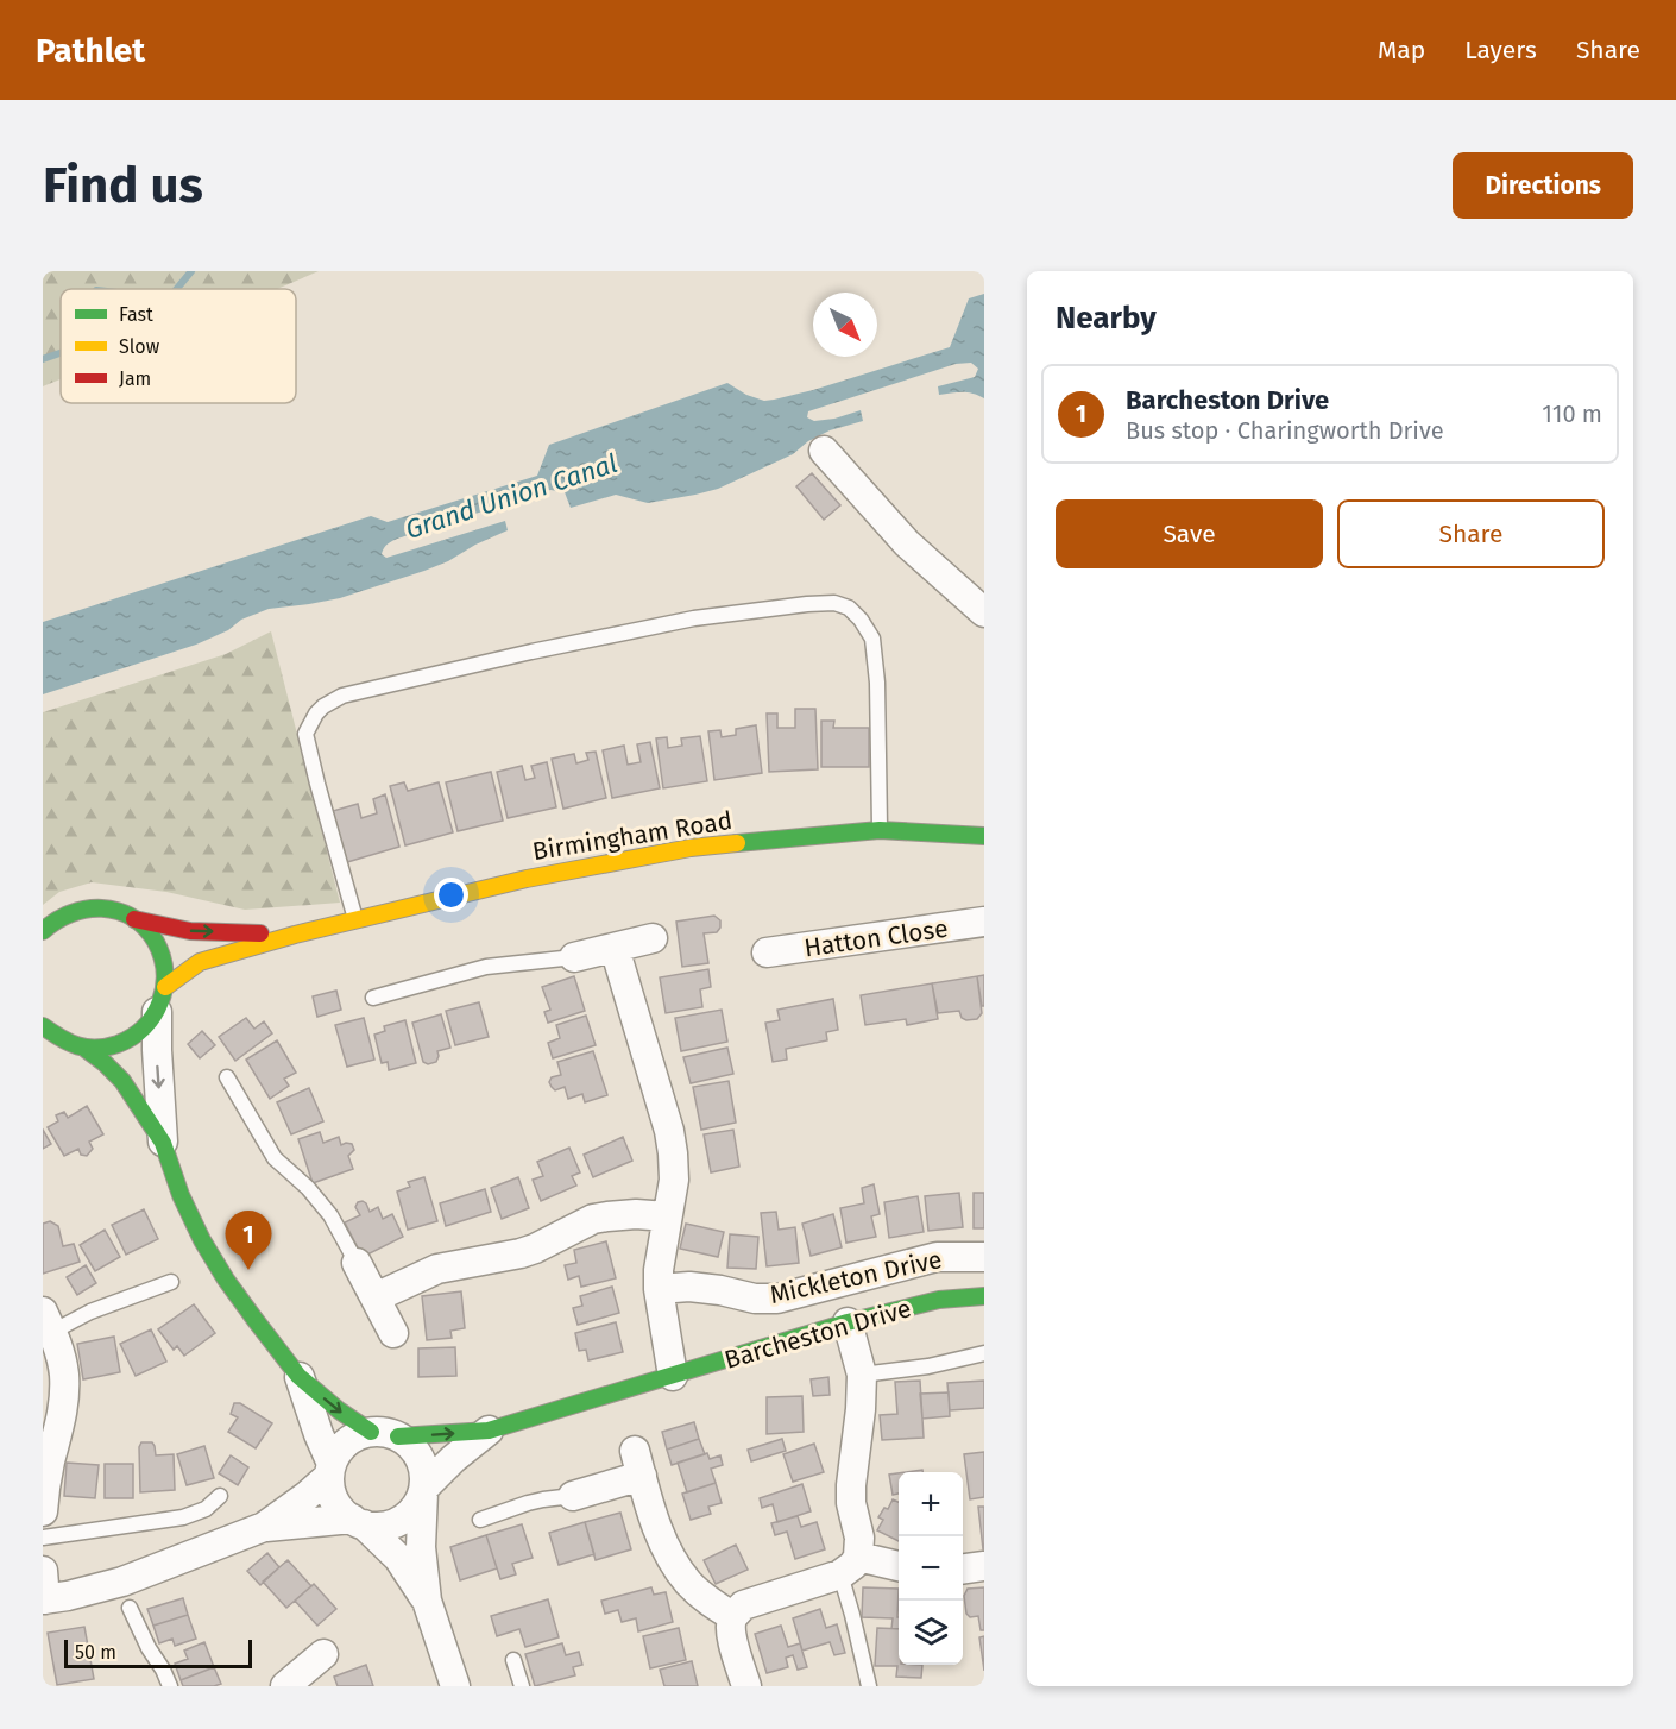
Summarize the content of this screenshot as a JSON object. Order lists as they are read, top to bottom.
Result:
{
  "streets": {
    "main road": ["Birmingham Road", "Barcheston Drive"],
    "street": ["Hatton Close", "Mickleton Drive"]
  },
  "crossings": [
    ["Mickleton Drive", "Barcheston Drive"]
  ],
  "water": ["Grand Union Canal"],
  "legend": ["Fast", "Slow", "Jam"],
  "scale_bar": "50 m",
  "north": "bottom right",
  "page": {
    "header": "Pathlet",
    "nav": ["Map", "Layers", "Share"],
    "buttons": [
      "Directions",
      ["Save", "Share"]
    ],
    "title": "Find us",
    "heading": "Nearby",
    "list": [
      {
        "mark": "1",
        "name": "Barcheston Drive",
        "note": "Bus stop · Charingworth Drive",
        "value": "110 m"
      }
    ],
    "pins": "1",
    "map_buttons": ["+", "−"],
    "scale": "50 m"
  }
}
